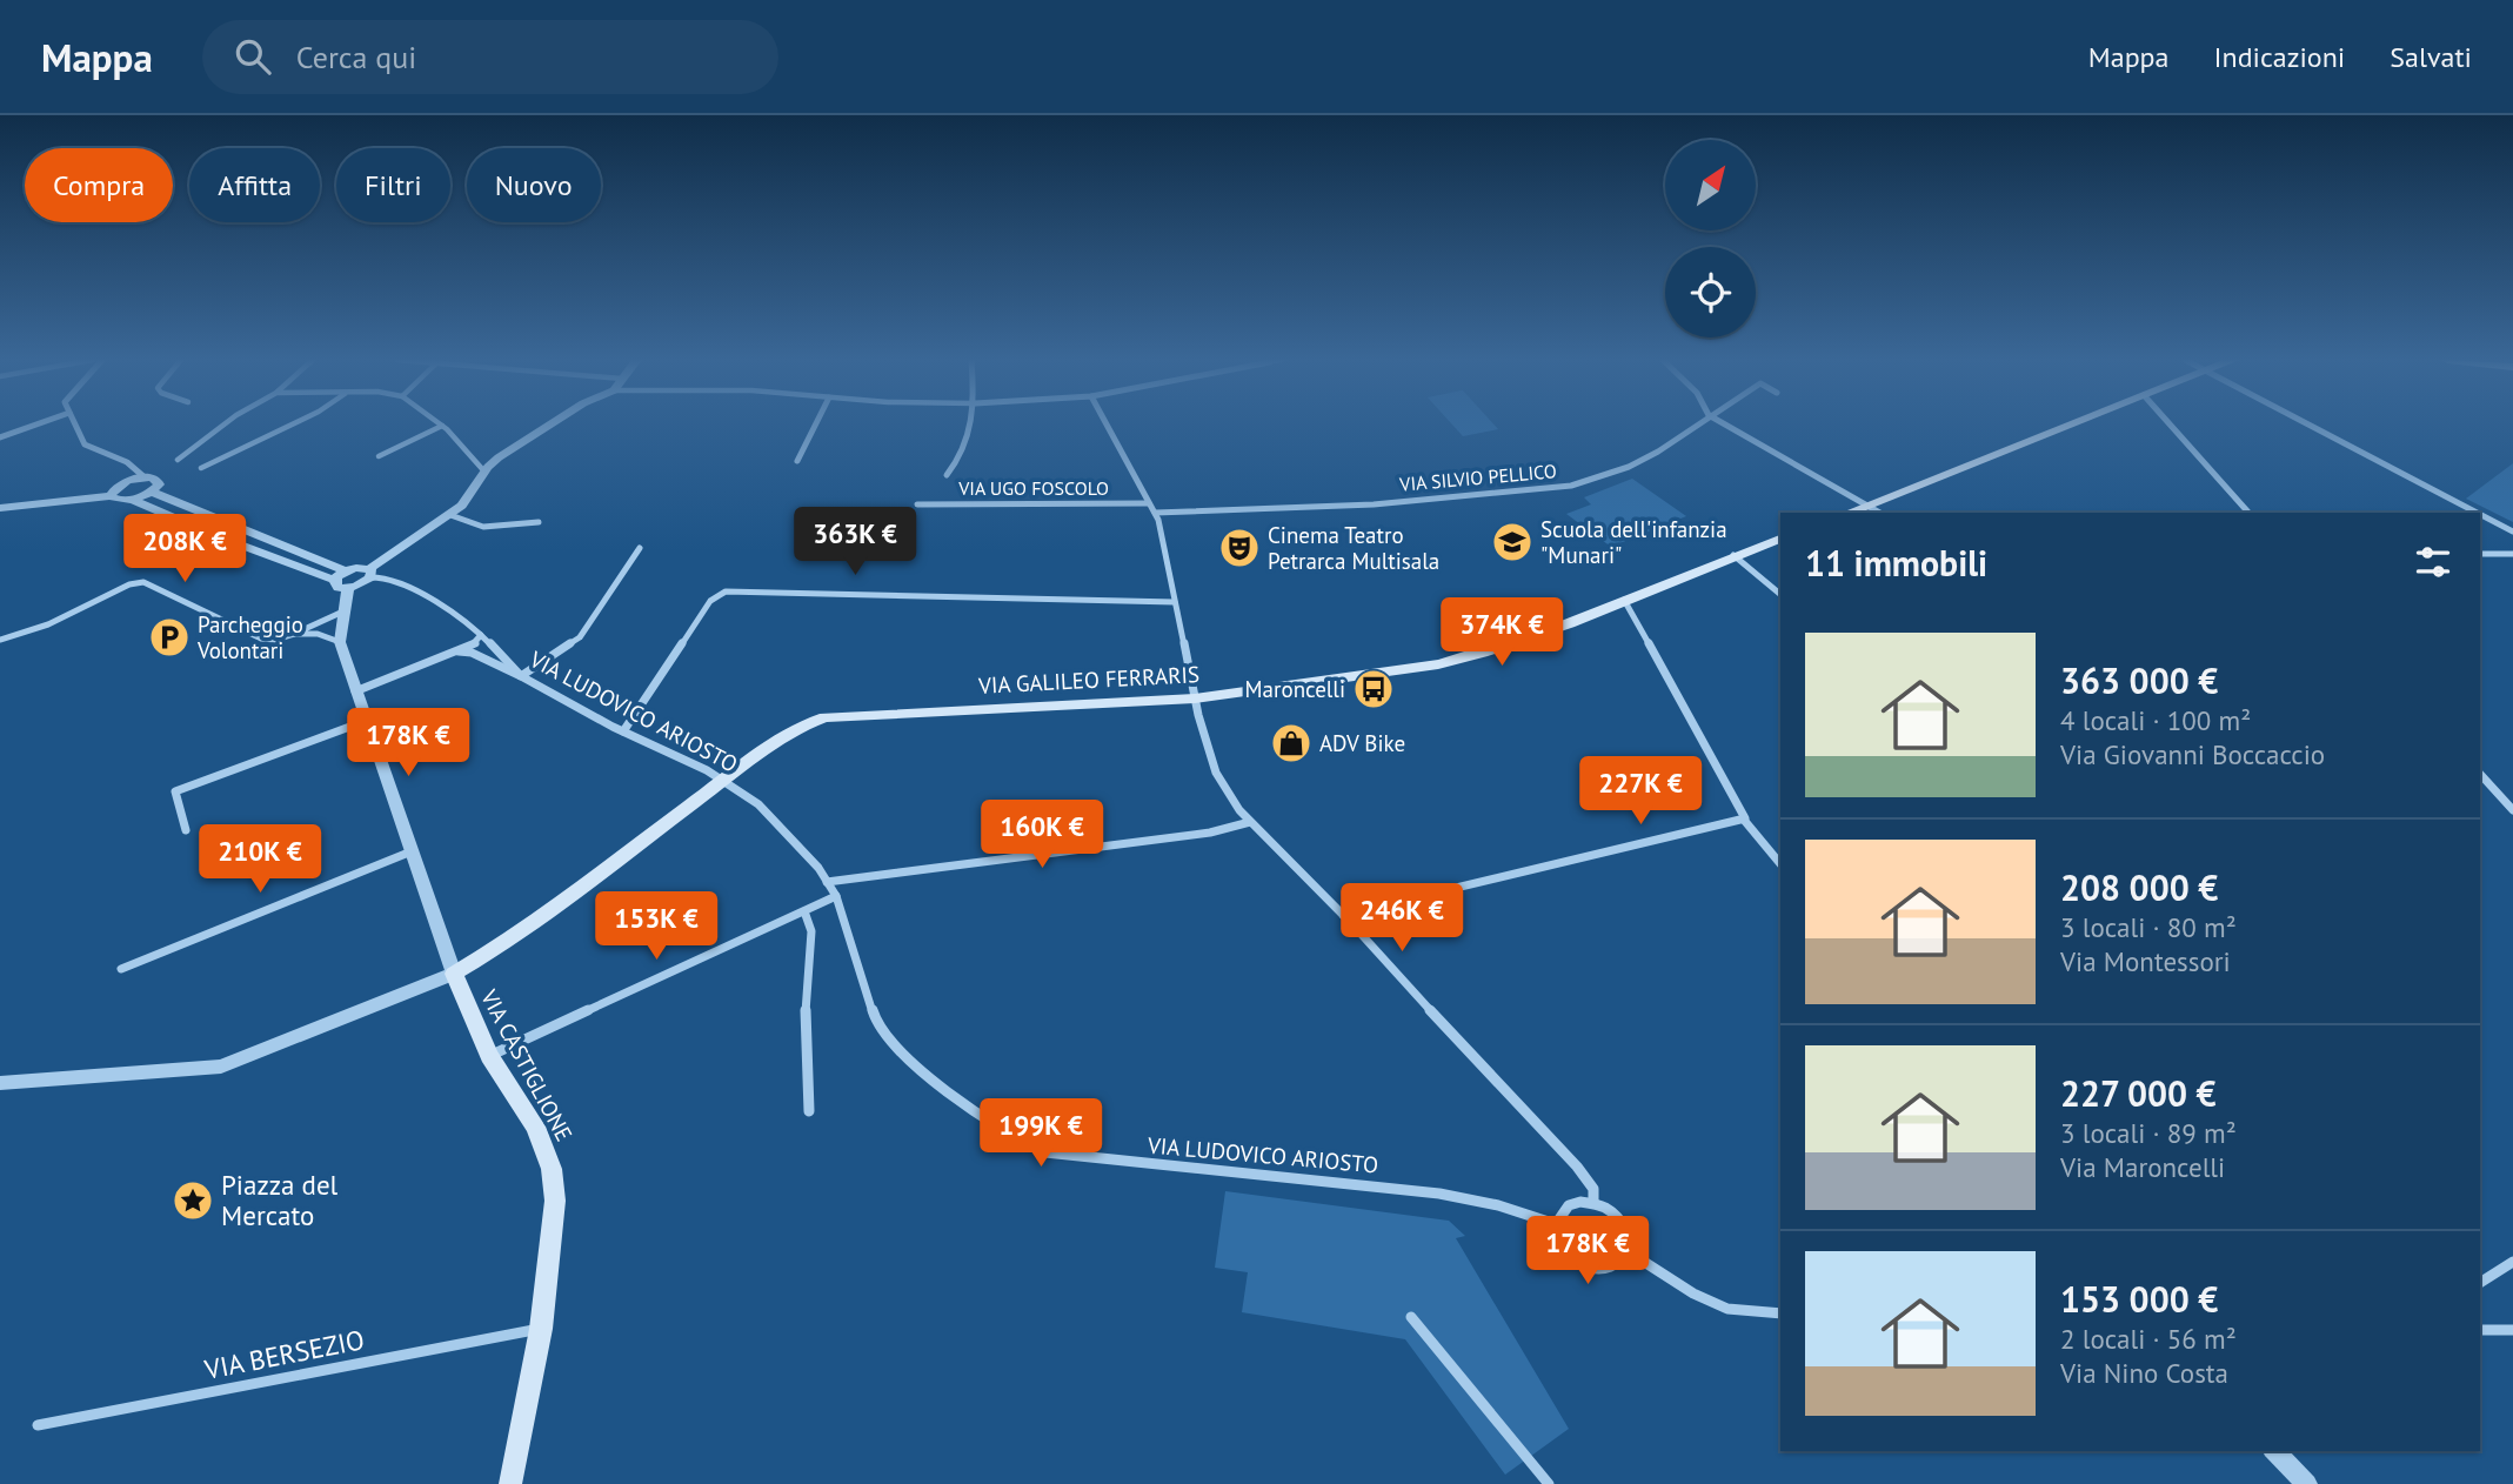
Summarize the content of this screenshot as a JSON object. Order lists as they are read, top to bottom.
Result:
{
  "streets": {
    "main road": ["VIA GALILEO FERRARIS", "VIA CASTIGLIONE"],
    "street": [
      "VIA SILVIO PELLICO",
      "VIA UGO FOSCOLO",
      "VIA LUDOVICO ARIOSTO",
      "VIA BERSEZIO"
    ]
  },
  "crossings": [
    ["VIA GALILEO FERRARIS", "VIA LUDOVICO ARIOSTO"],
    ["VIA GALILEO FERRARIS", "VIA CASTIGLIONE"],
    ["VIA CASTIGLIONE", "VIA BERSEZIO"]
  ],
  "places": {
    "school or university": ["Scuola dell'infanzia \"Munari\""],
    "theatre": ["Cinema Teatro Petrarca Multisala"],
    "parking": ["Parcheggio Volontari"],
    "bus stop": ["Maroncelli"],
    "shop": ["ADV Bike"],
    "place": ["Piazza del Mercato"]
  },
  "north": "top right",
  "page": {
    "header": "Mappa",
    "search": "Cerca qui",
    "nav": ["Mappa", "Indicazioni", "Salvati"],
    "chip": [
      "Compra",
      "Affitta",
      "Filtri",
      "Nuovo"
    ],
    "price": [
      "363K €",
      "208K €",
      "374K €",
      "178K €",
      "227K €",
      "160K €",
      "210K €",
      "246K €",
      "153K €",
      "199K €",
      "178K €"
    ],
    "heading": "11 immobili",
    "list": [
      {
        "name": "363 000 €",
        "note": "4 locali · 100 m² · Via Giovanni Boccaccio"
      },
      {
        "name": "208 000 €",
        "note": "3 locali · 80 m² · Via Montessori"
      },
      {
        "name": "227 000 €",
        "note": "3 locali · 89 m² · Via Maroncelli"
      },
      {
        "name": "153 000 €",
        "note": "2 locali · 56 m² · Via Nino Costa"
      }
    ]
  }
}
